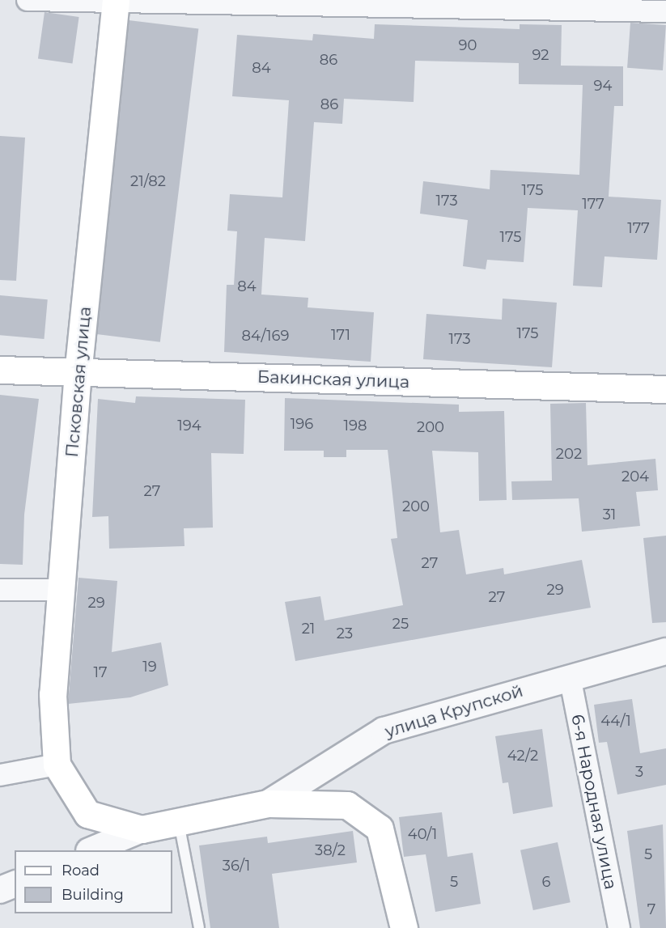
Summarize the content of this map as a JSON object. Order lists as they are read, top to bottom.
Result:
{
  "streets": {
    "main road": ["Бакинская улица", "Псковская улица", "улица Крупской"],
    "street": ["6-я Народная улица"]
  },
  "crossings": [
    ["Бакинская улица", "Псковская улица"],
    ["улица Крупской", "6-я Народная улица"]
  ],
  "house_numbers": [
    "90",
    "92",
    "86",
    "84",
    "94",
    "86",
    "21/82",
    "175",
    "173",
    "177",
    "177",
    "175",
    "84",
    "175",
    "171",
    "84/169",
    "173",
    "196",
    "194",
    "198",
    "200",
    "202",
    "204",
    "27",
    "200",
    "31",
    "27",
    "29",
    "27",
    "29",
    "25",
    "21",
    "23",
    "19",
    "17",
    "44/1",
    "42/2",
    "3",
    "40/1",
    "38/2",
    "5",
    "36/1",
    "5",
    "6",
    "7"
  ],
  "legend": ["Road", "Building"]
}
